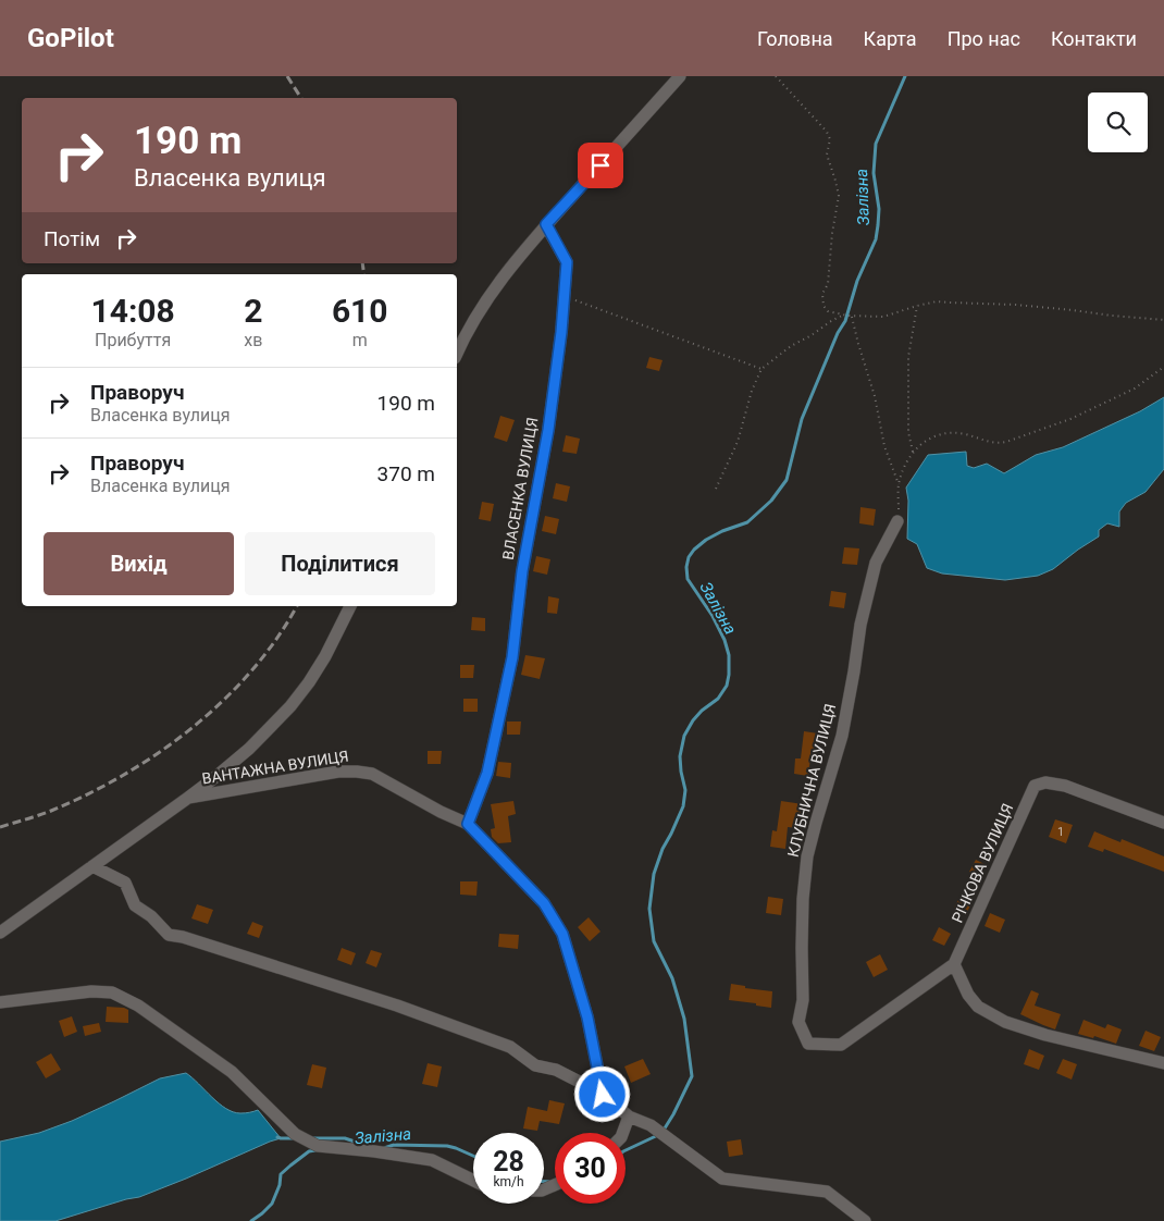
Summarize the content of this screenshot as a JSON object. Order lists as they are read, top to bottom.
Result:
{
  "streets": {
    "street": [
      "ВЛАСЕНКА ВУЛИЦЯ",
      "ВАНТАЖНА ВУЛИЦЯ",
      "КЛУБНИЧНА ВУЛИЦЯ",
      "РІЧКОВА ВУЛИЦЯ"
    ]
  },
  "crossings": [
    ["ВЛАСЕНКА ВУЛИЦЯ", "ВАНТАЖНА ВУЛИЦЯ"],
    ["КЛУБНИЧНА ВУЛИЦЯ", "РІЧКОВА ВУЛИЦЯ"]
  ],
  "water": ["Залізна"],
  "house_numbers": ["1"],
  "page": {
    "header": "GoPilot",
    "nav": [
      "Головна",
      "Карта",
      "Про нас",
      "Контакти"
    ],
    "turn": ["190 m", "Власенка вулиця"],
    "then": "Потім",
    "eta": [
      "14:08",
      "Прибуття",
      "2",
      "хв",
      "610",
      "m"
    ],
    "list": [
      {
        "name": "Праворуч",
        "note": "Власенка вулиця",
        "value": "190 m"
      },
      {
        "name": "Праворуч",
        "note": "Власенка вулиця",
        "value": "370 m"
      }
    ],
    "buttons": ["Вихід", "Поділитися"],
    "speed": "28 km/h",
    "limit": "30"
  }
}
